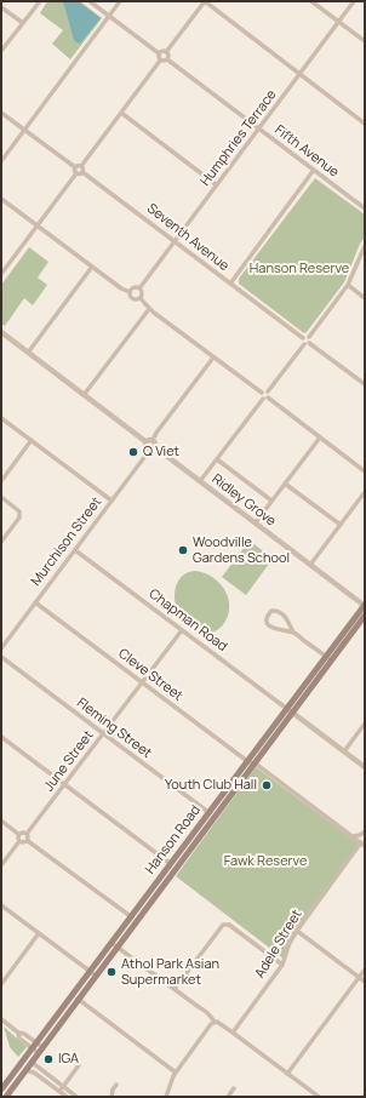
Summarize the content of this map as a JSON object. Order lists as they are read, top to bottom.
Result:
{
  "streets": {
    "main road": ["Hanson Road"],
    "street": [
      "Humphries Terrace",
      "Fifth Avenue",
      "Seventh Avenue",
      "Ridley Grove",
      "Murchison Street",
      "Chapman Road",
      "Cleve Street",
      "Fleming Street",
      "June Street",
      "Adele Street"
    ]
  },
  "crossings": [
    ["Humphries Terrace", "Fifth Avenue"],
    ["Humphries Terrace", "Seventh Avenue"],
    ["Ridley Grove", "Murchison Street"],
    ["Ridley Grove", "Hanson Road"],
    ["Murchison Street", "Chapman Road"],
    ["Murchison Street", "Cleve Street"],
    ["Chapman Road", "June Street"],
    ["Chapman Road", "Hanson Road"],
    ["Cleve Street", "June Street"],
    ["Cleve Street", "Hanson Road"],
    ["Cleve Street", "Adele Street"],
    ["Fleming Street", "June Street"],
    ["Fleming Street", "Hanson Road"]
  ],
  "parks": ["Hanson Reserve", "Fawk Reserve"],
  "places": [
    "Q Viet",
    "Woodville Gardens School",
    "Youth Club Hall",
    "Athol Park Asian Supermarket",
    "IGA"
  ]
}
